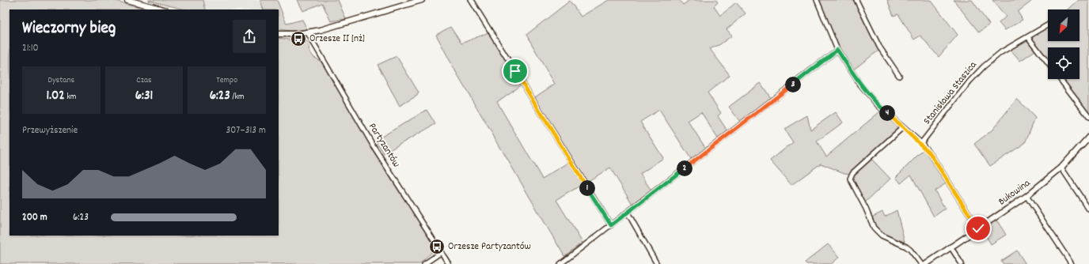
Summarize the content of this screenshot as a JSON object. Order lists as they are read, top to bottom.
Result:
{
  "streets": {
    "street": ["Stanisława Staszica", "Partyzantów", "Bukowina"]
  },
  "places": {
    "bus stop": ["Orzesze II [nż]", "Orzesze Partyzantów"]
  },
  "north": "bottom left",
  "page": {
    "heading": ["Wieczorny bieg", "21:10"],
    "stats": [
      ["Dystans", "1.02 km"],
      ["Czas", "6:31"],
      ["Tempo", "6:23 /km"]
    ],
    "pins": [
      "3",
      "4",
      "2",
      "1"
    ],
    "chart": ["Przewyższenie", "307–313 m"],
    "list": [
      {
        "name": "200 m",
        "note": "6:23"
      }
    ]
  }
}
